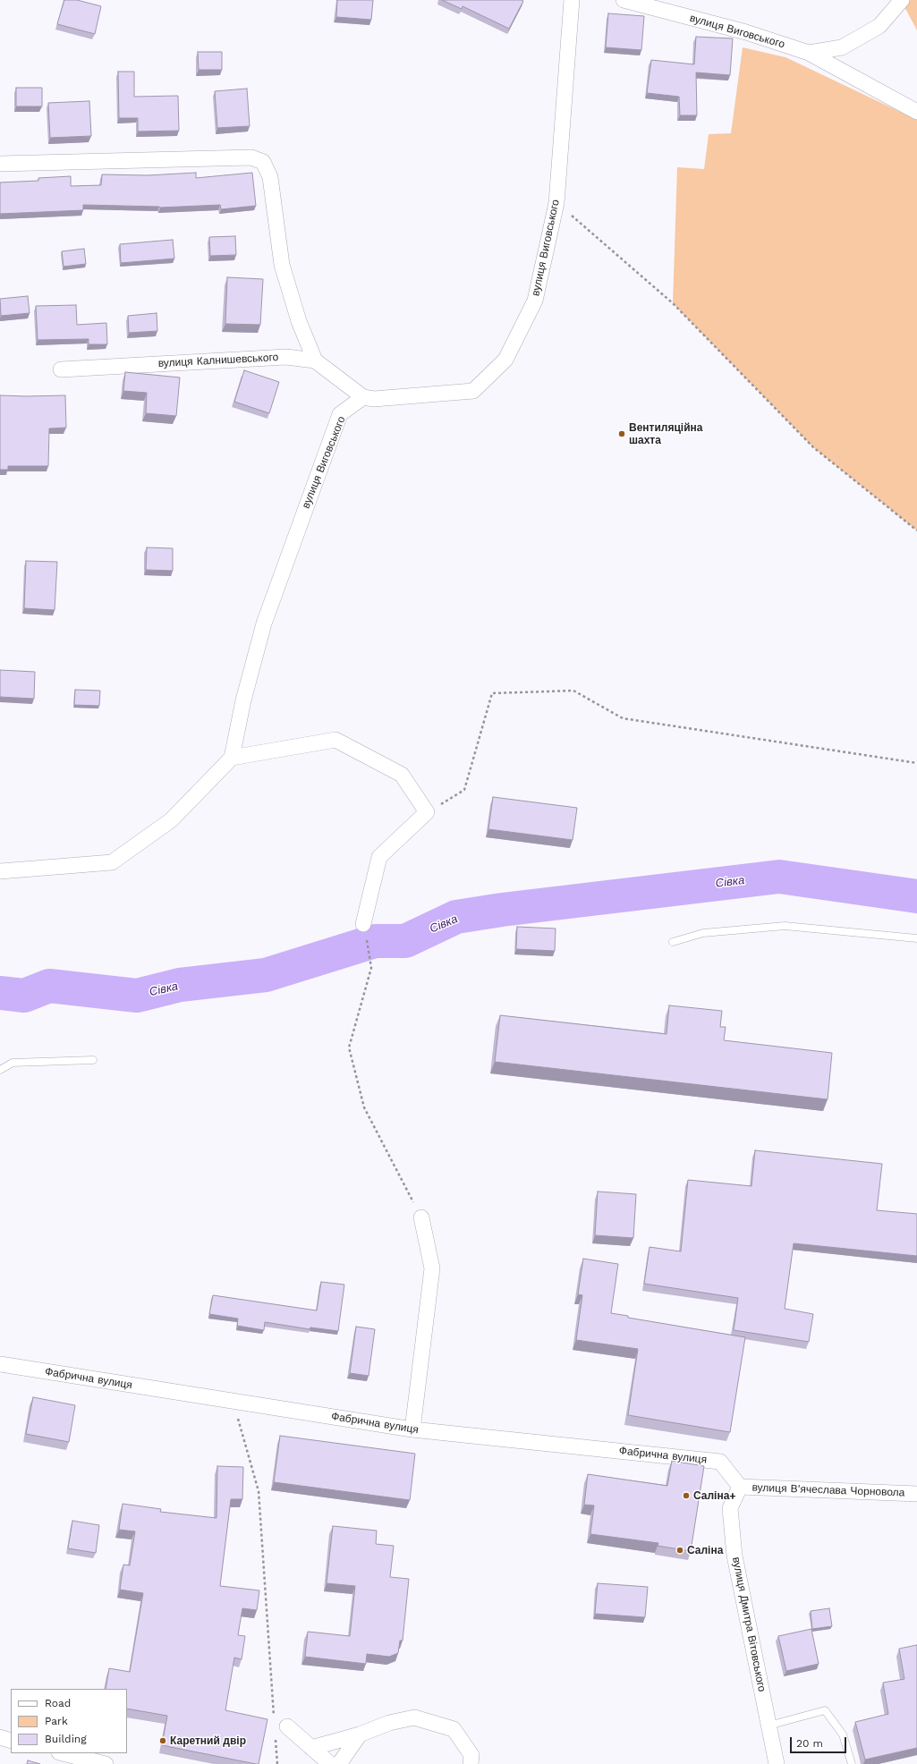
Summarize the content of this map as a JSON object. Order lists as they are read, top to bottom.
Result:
{
  "streets": {
    "street": [
      "вулиця Виговського",
      "вулиця Калнишевського",
      "Фабрична вулиця",
      "вулиця В'ячеслава Чорновола",
      "вулиця Дмитра Вітовського"
    ]
  },
  "crossings": [
    ["вулиця Виговського", "вулиця Калнишевського"],
    ["Фабрична вулиця", "вулиця В'ячеслава Чорновола"],
    ["Фабрична вулиця", "вулиця Дмитра Вітовського"],
    ["вулиця В'ячеслава Чорновола", "вулиця Дмитра Вітовського"]
  ],
  "water": ["Сівка"],
  "places": [
    "Вентиляційна шахта",
    "Саліна+",
    "Саліна",
    "Каретний двір"
  ],
  "legend": ["Road", "Park", "Building"],
  "scale_bar": "20 m"
}
